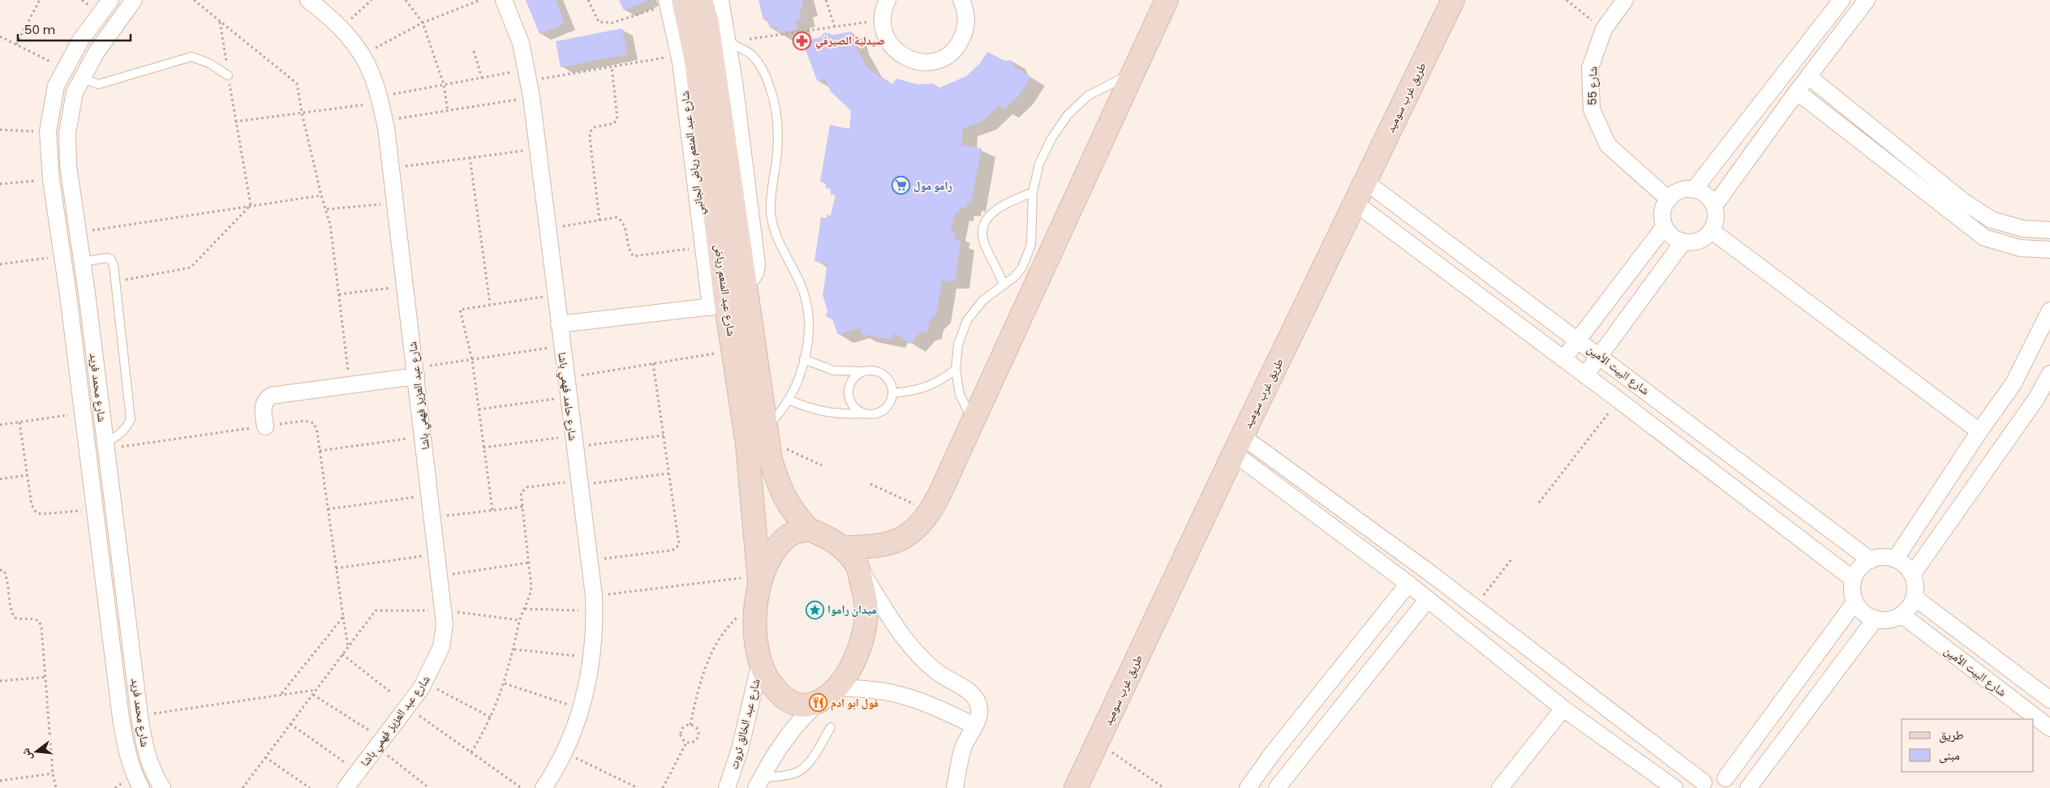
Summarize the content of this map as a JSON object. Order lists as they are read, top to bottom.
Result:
{
  "streets": {
    "street": [
      "شارع 55",
      "طريق غرب سوميد",
      "شارع عبد المنعم رياض الجانبي",
      "شارع عبد المنعم رياض",
      "شارع البيت الأمين",
      "شارع محمد فريد",
      "شارع عبد العزيز فهمي باشا",
      "شارع حامد فهمي باشا",
      "شارع عبد الخالق ثروت"
    ]
  },
  "crossings": [
    ["طريق غرب سوميد", "شارع البيت الأمين"],
    ["شارع عبد المنعم رياض الجانبي", "شارع عبد المنعم رياض"],
    ["شارع عبد المنعم رياض", "شارع عبد الخالق ثروت"]
  ],
  "places": {
    "pharmacy": ["صيدلية الصيرفي"],
    "supermarket": ["رامو مول"],
    "place": ["ميدان راموا"],
    "restaurant": ["فول ابو ادم"]
  },
  "legend": ["طريق", "مبنى"],
  "scale_bar": "50 m",
  "north": "left"
}
